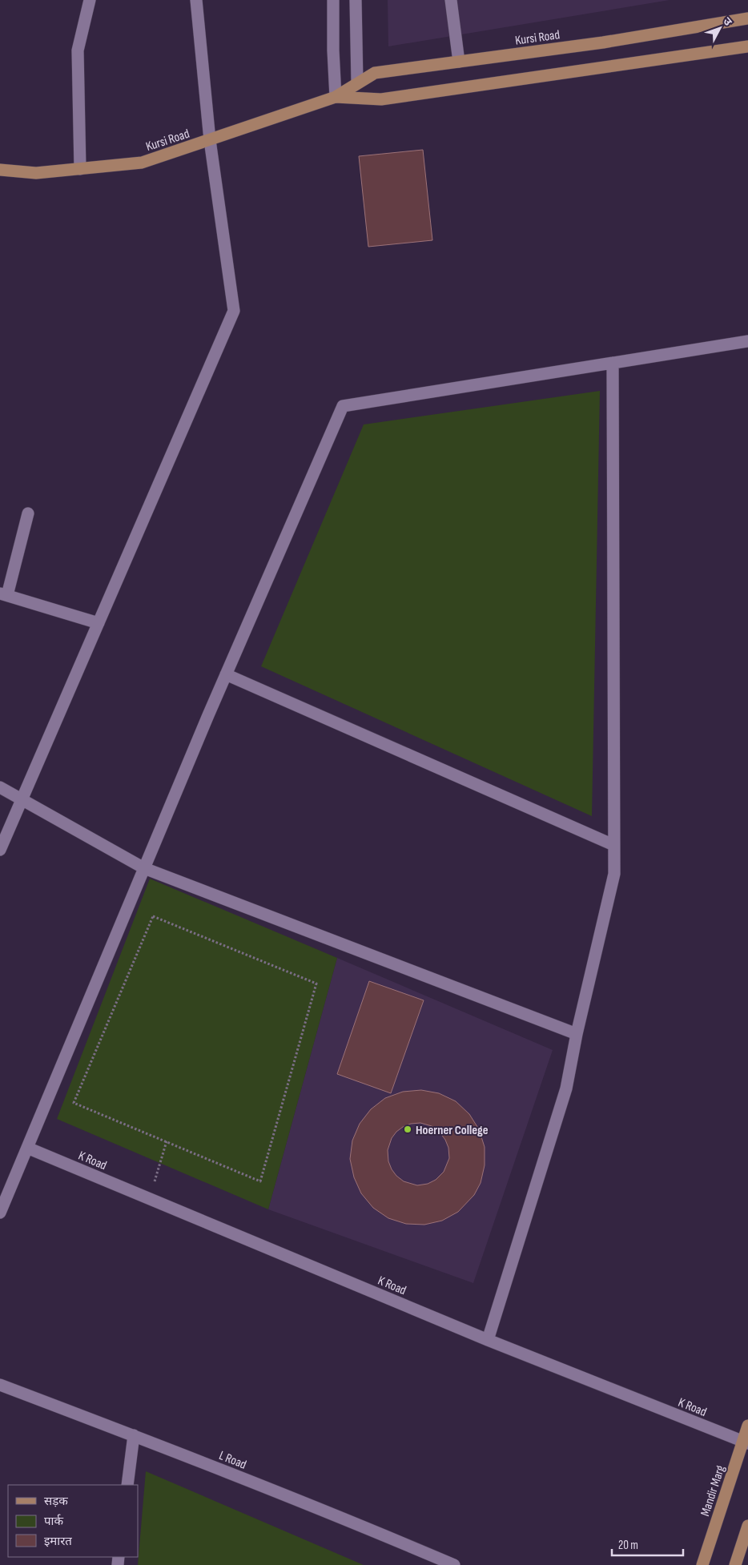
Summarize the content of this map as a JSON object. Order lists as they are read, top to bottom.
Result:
{
  "streets": {
    "main road": ["Kursi Road", "Mandir Marg"],
    "street": ["K Road", "L Road"]
  },
  "crossings": [
    ["K Road", "Mandir Marg"]
  ],
  "places": ["Hoerner College"],
  "legend": ["सड़क", "पार्क", "इमारत"],
  "scale_bar": "20 m",
  "north": "top right"
}
